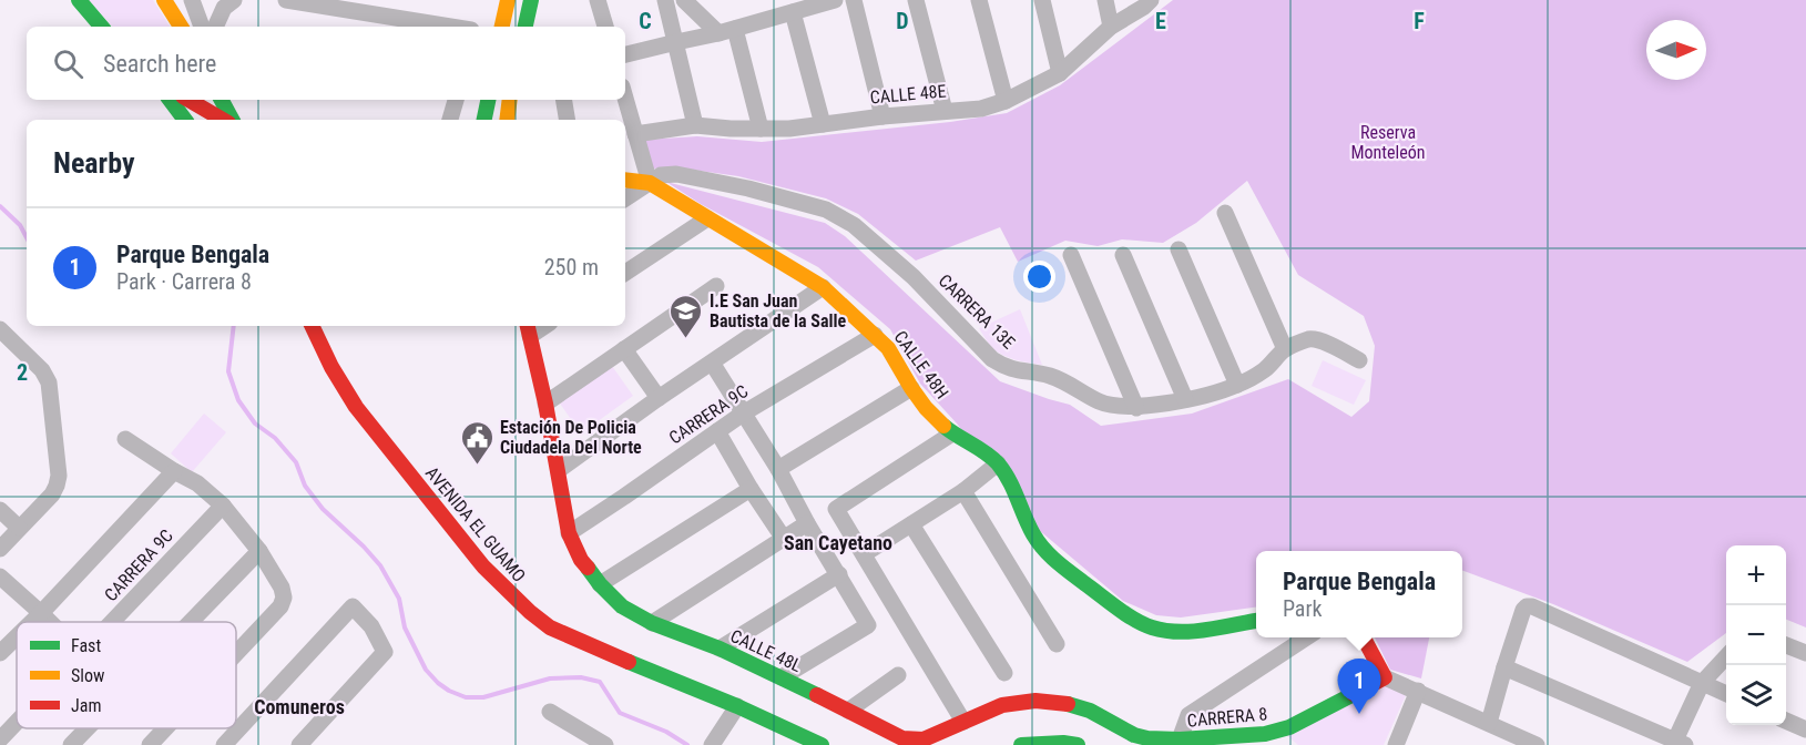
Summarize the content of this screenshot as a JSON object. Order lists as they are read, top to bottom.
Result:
{
  "streets": {
    "street": [
      "CALLE 48E",
      "CARRERA 13E",
      "CALLE 48H",
      "CARRERA 9C",
      "AVENIDA EL GUAMO",
      "CALLE 48L",
      "CARRERA 8"
    ]
  },
  "crossings": [
    ["CARRERA 13E", "CALLE 48H"],
    ["CALLE 48H", "CARRERA 9C"],
    ["CALLE 48L", "CARRERA 8"]
  ],
  "districts": ["San Cayetano", "Comuneros"],
  "parks": ["Reserva Monteleón"],
  "places": {
    "school or university": ["I.E San Juan Bautista de la Salle"],
    "public building": ["Estación De Policia Ciudadela Del Norte"]
  },
  "legend": ["Fast", "Slow", "Jam"],
  "north": "right",
  "page": {
    "search": "Search here",
    "heading": "Nearby",
    "list": [
      {
        "mark": "1",
        "name": "Parque Bengala",
        "note": "Park · Carrera 8",
        "value": "250 m"
      }
    ],
    "map_buttons": ["+", "−"],
    "popup": ["Parque Bengala", "Park"],
    "pins": "1"
  },
  "grid": {
    "columns": [
      "C",
      "D",
      "E",
      "F"
    ],
    "rows": ["2"]
  }
}
